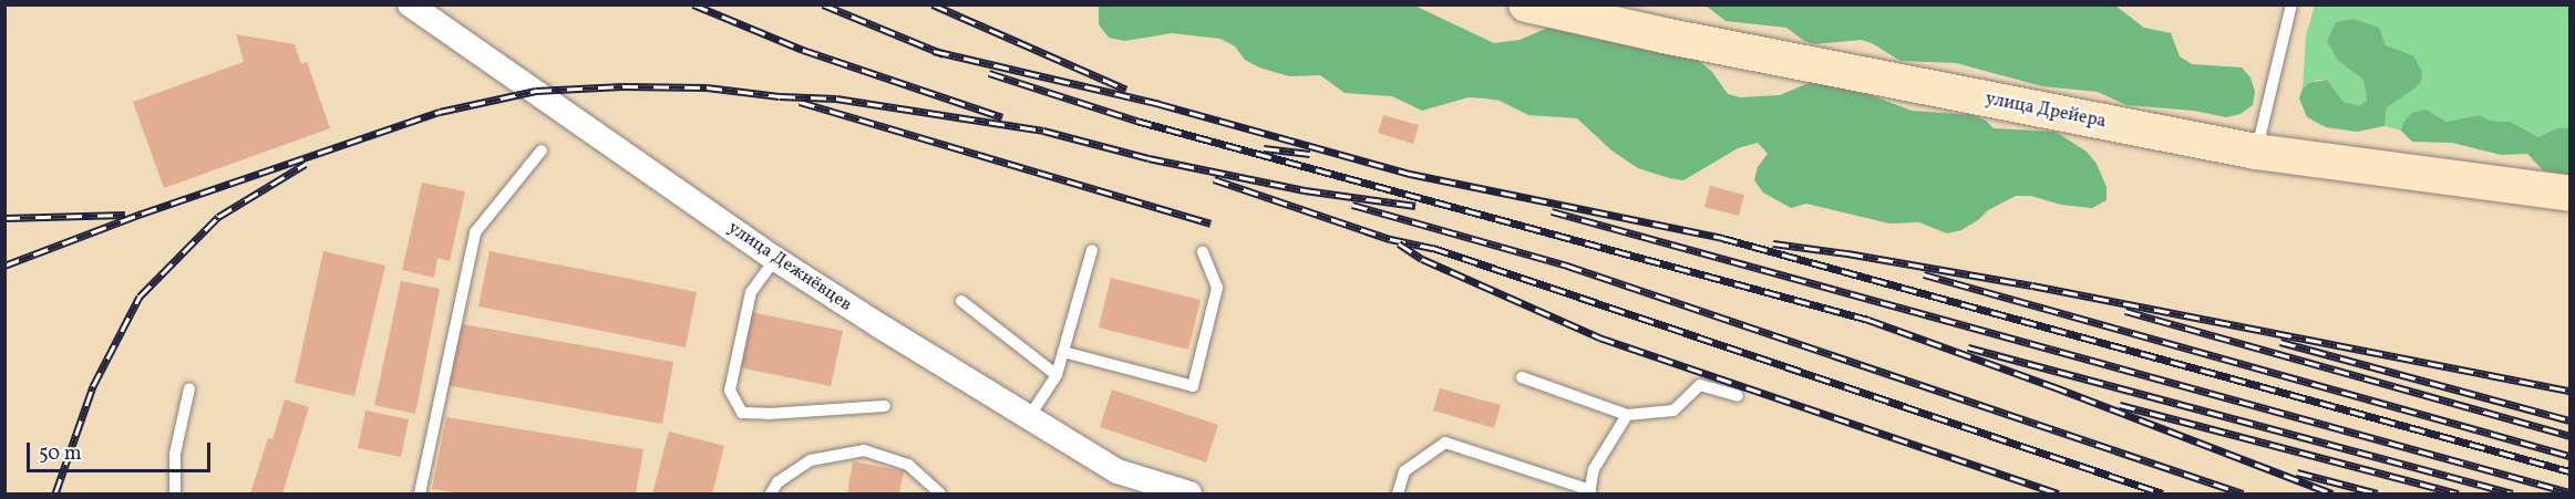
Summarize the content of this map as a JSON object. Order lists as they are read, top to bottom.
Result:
{
  "streets": {
    "main road": ["улица Дрейера"],
    "street": ["улица Дежнёвцев"]
  },
  "scale_bar": "50 m"
}
